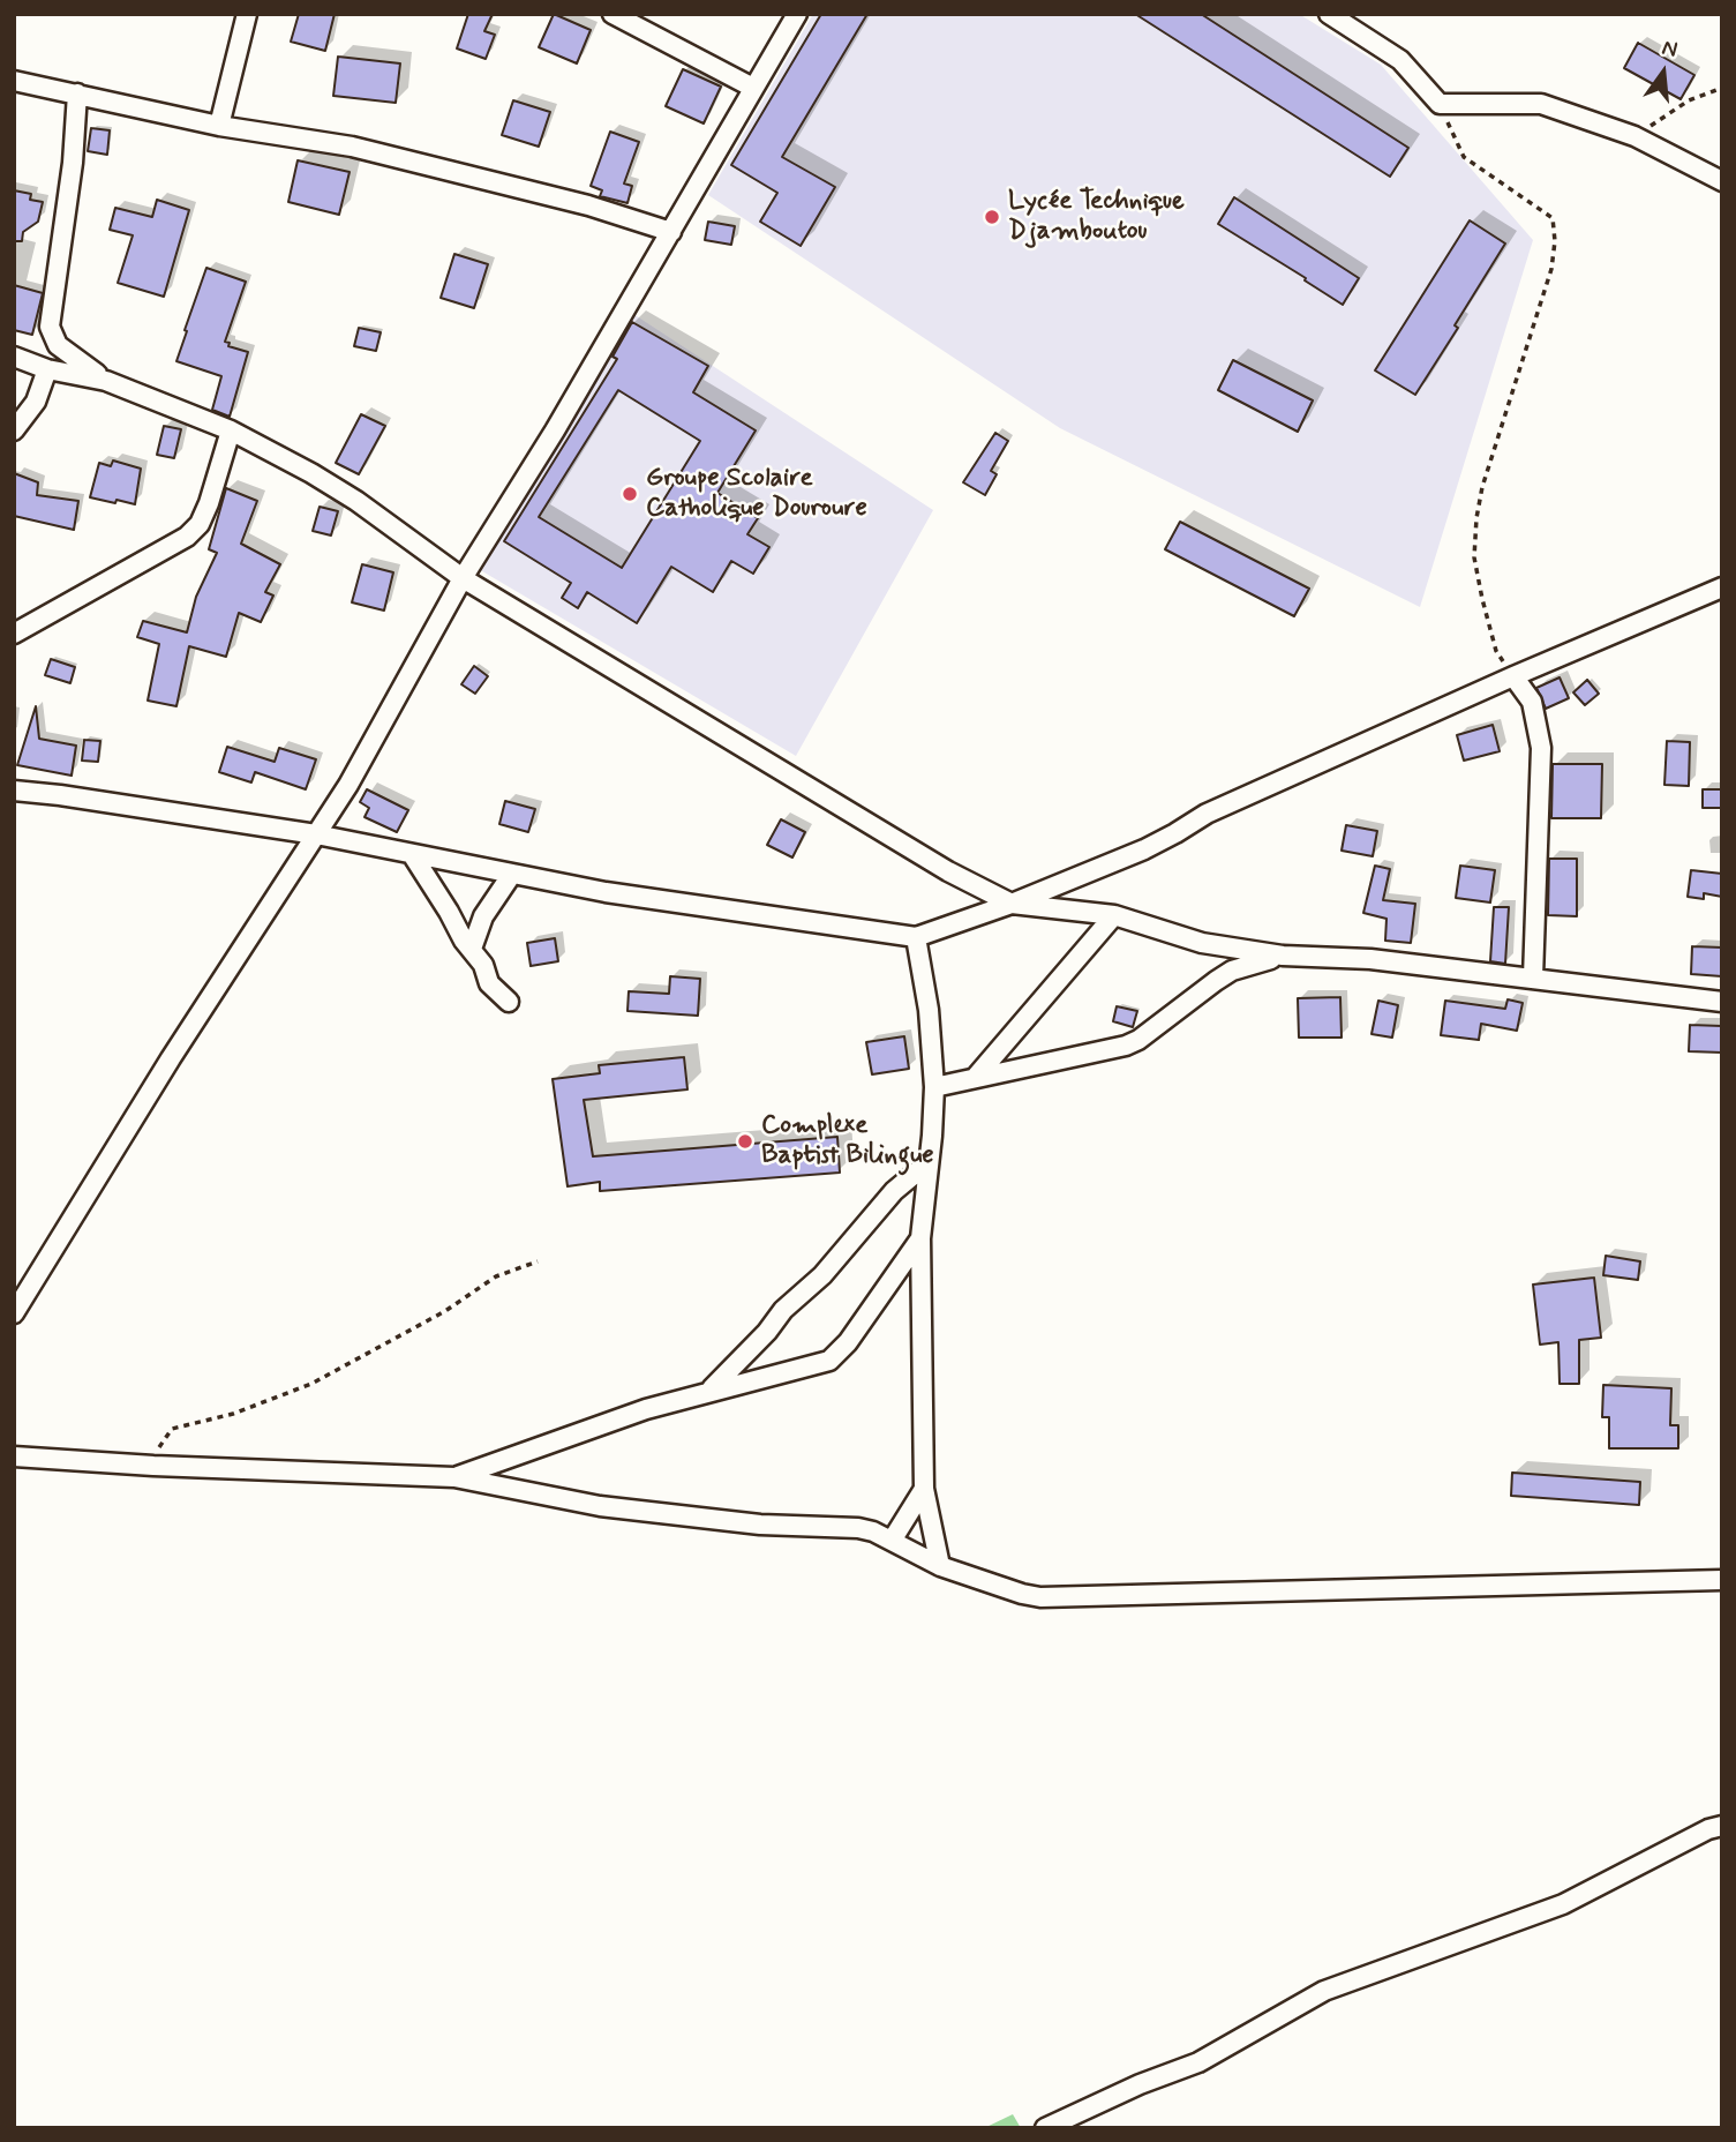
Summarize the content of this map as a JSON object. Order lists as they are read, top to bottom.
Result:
{
  "places": ["Lycée Technique Djamboutou", "Groupe Scolaire Catholique Douroure", "Complexe Baptist Bilingue"],
  "north": "top"
}
